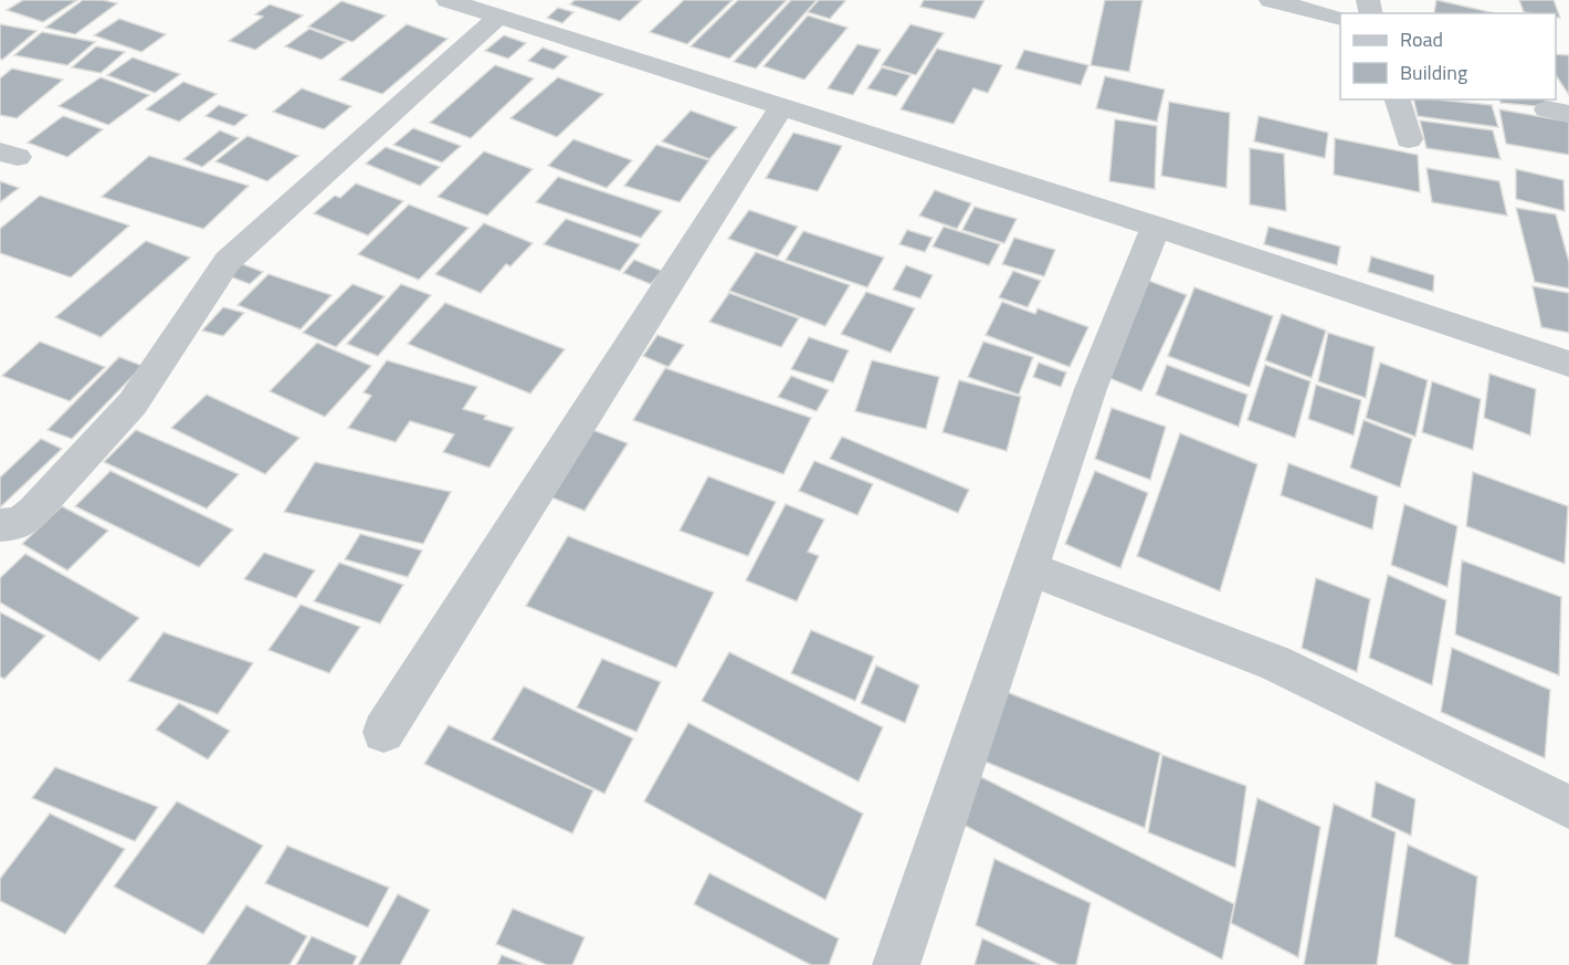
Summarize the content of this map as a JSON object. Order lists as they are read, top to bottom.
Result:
{
  "legend": ["Road", "Building"]
}
